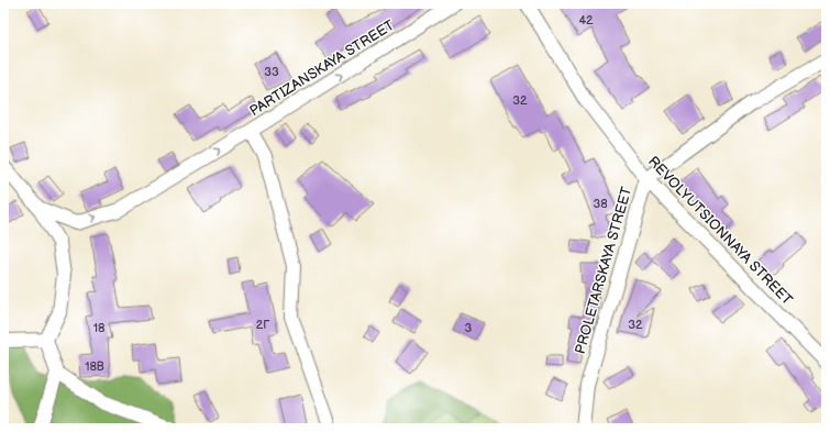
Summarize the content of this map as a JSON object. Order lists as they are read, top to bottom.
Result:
{
  "streets": {
    "street": ["PARTIZANSKAYA STREET", "REVOLYUTSIONNAYA STREET", "PROLETARSKAYA STREET"]
  },
  "crossings": [
    ["REVOLYUTSIONNAYA STREET", "PROLETARSKAYA STREET"]
  ],
  "one_way": ["PARTIZANSKAYA STREET"],
  "house_numbers": [
    "42",
    "33",
    "32",
    "38",
    "2Г",
    "32",
    "18",
    "3",
    "18В"
  ]
}
